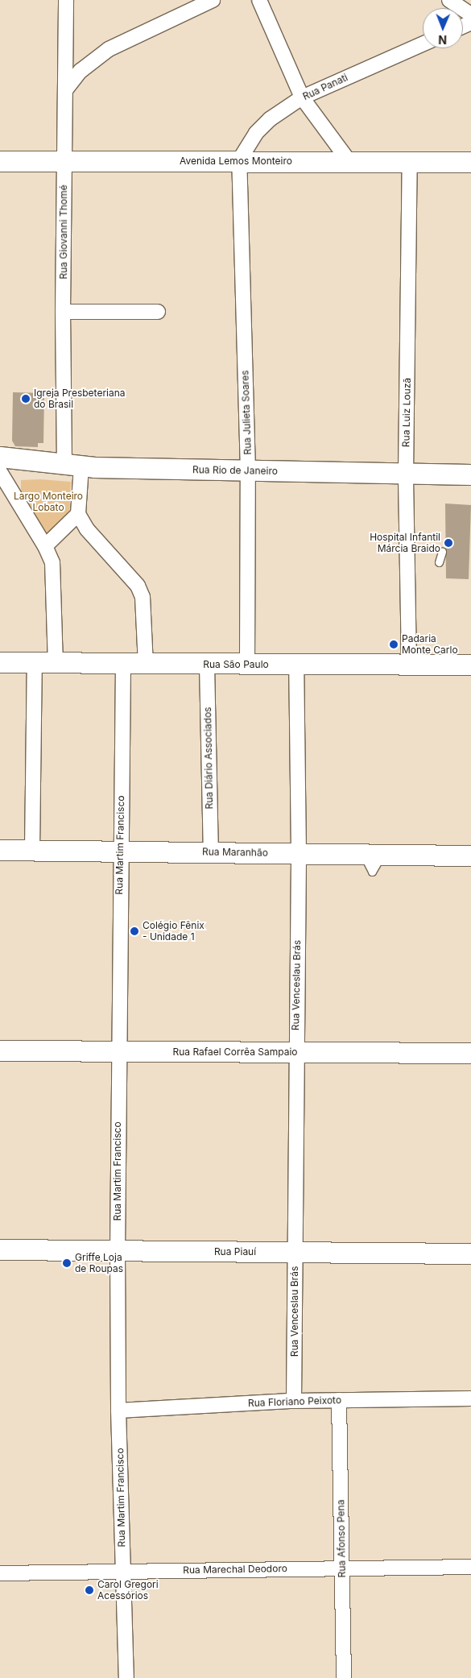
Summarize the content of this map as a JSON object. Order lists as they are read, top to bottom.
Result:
{
  "streets": {
    "street": [
      "Rua Panati",
      "Avenida Lemos Monteiro",
      "Rua Giovanni Thomé",
      "Rua Julieta Soares",
      "Rua Luiz Louzã",
      "Rua Rio de Janeiro",
      "Rua São Paulo",
      "Rua Diário Associados",
      "Rua Martim Francisco",
      "Rua Maranhão",
      "Rua Venceslau Brás",
      "Rua Rafael Corrêa Sampaio",
      "Rua Piauí",
      "Rua Floriano Peixoto",
      "Rua Afonso Pena",
      "Rua Marechal Deodoro"
    ]
  },
  "crossings": [
    ["Rua Panati", "Avenida Lemos Monteiro"],
    ["Rua Panati", "Rua Julieta Soares"],
    ["Avenida Lemos Monteiro", "Rua Giovanni Thomé"],
    ["Avenida Lemos Monteiro", "Rua Julieta Soares"],
    ["Avenida Lemos Monteiro", "Rua Luiz Louzã"],
    ["Rua Giovanni Thomé", "Rua Rio de Janeiro"],
    ["Rua Julieta Soares", "Rua Rio de Janeiro"],
    ["Rua Julieta Soares", "Rua São Paulo"],
    ["Rua Luiz Louzã", "Rua Rio de Janeiro"],
    ["Rua Luiz Louzã", "Rua São Paulo"],
    ["Rua São Paulo", "Rua Diário Associados"],
    ["Rua São Paulo", "Rua Martim Francisco"],
    ["Rua São Paulo", "Rua Venceslau Brás"],
    ["Rua Diário Associados", "Rua Maranhão"],
    ["Rua Martim Francisco", "Rua Maranhão"],
    ["Rua Martim Francisco", "Rua Rafael Corrêa Sampaio"],
    ["Rua Martim Francisco", "Rua Piauí"],
    ["Rua Martim Francisco", "Rua Floriano Peixoto"],
    ["Rua Martim Francisco", "Rua Marechal Deodoro"],
    ["Rua Maranhão", "Rua Venceslau Brás"],
    ["Rua Venceslau Brás", "Rua Rafael Corrêa Sampaio"],
    ["Rua Venceslau Brás", "Rua Piauí"],
    ["Rua Venceslau Brás", "Rua Floriano Peixoto"],
    ["Rua Floriano Peixoto", "Rua Afonso Pena"],
    ["Rua Afonso Pena", "Rua Marechal Deodoro"]
  ],
  "parks": ["Largo Monteiro Lobato"],
  "places": [
    "Igreja Presbeteriana do Brasil",
    "Hospital Infantil Márcia Braido",
    "Padaria Monte Carlo",
    "Colégio Fênix - Unidade 1",
    "Griffe Loja de Roupas",
    "Carol Gregori Acessórios"
  ],
  "north": "bottom"
}
